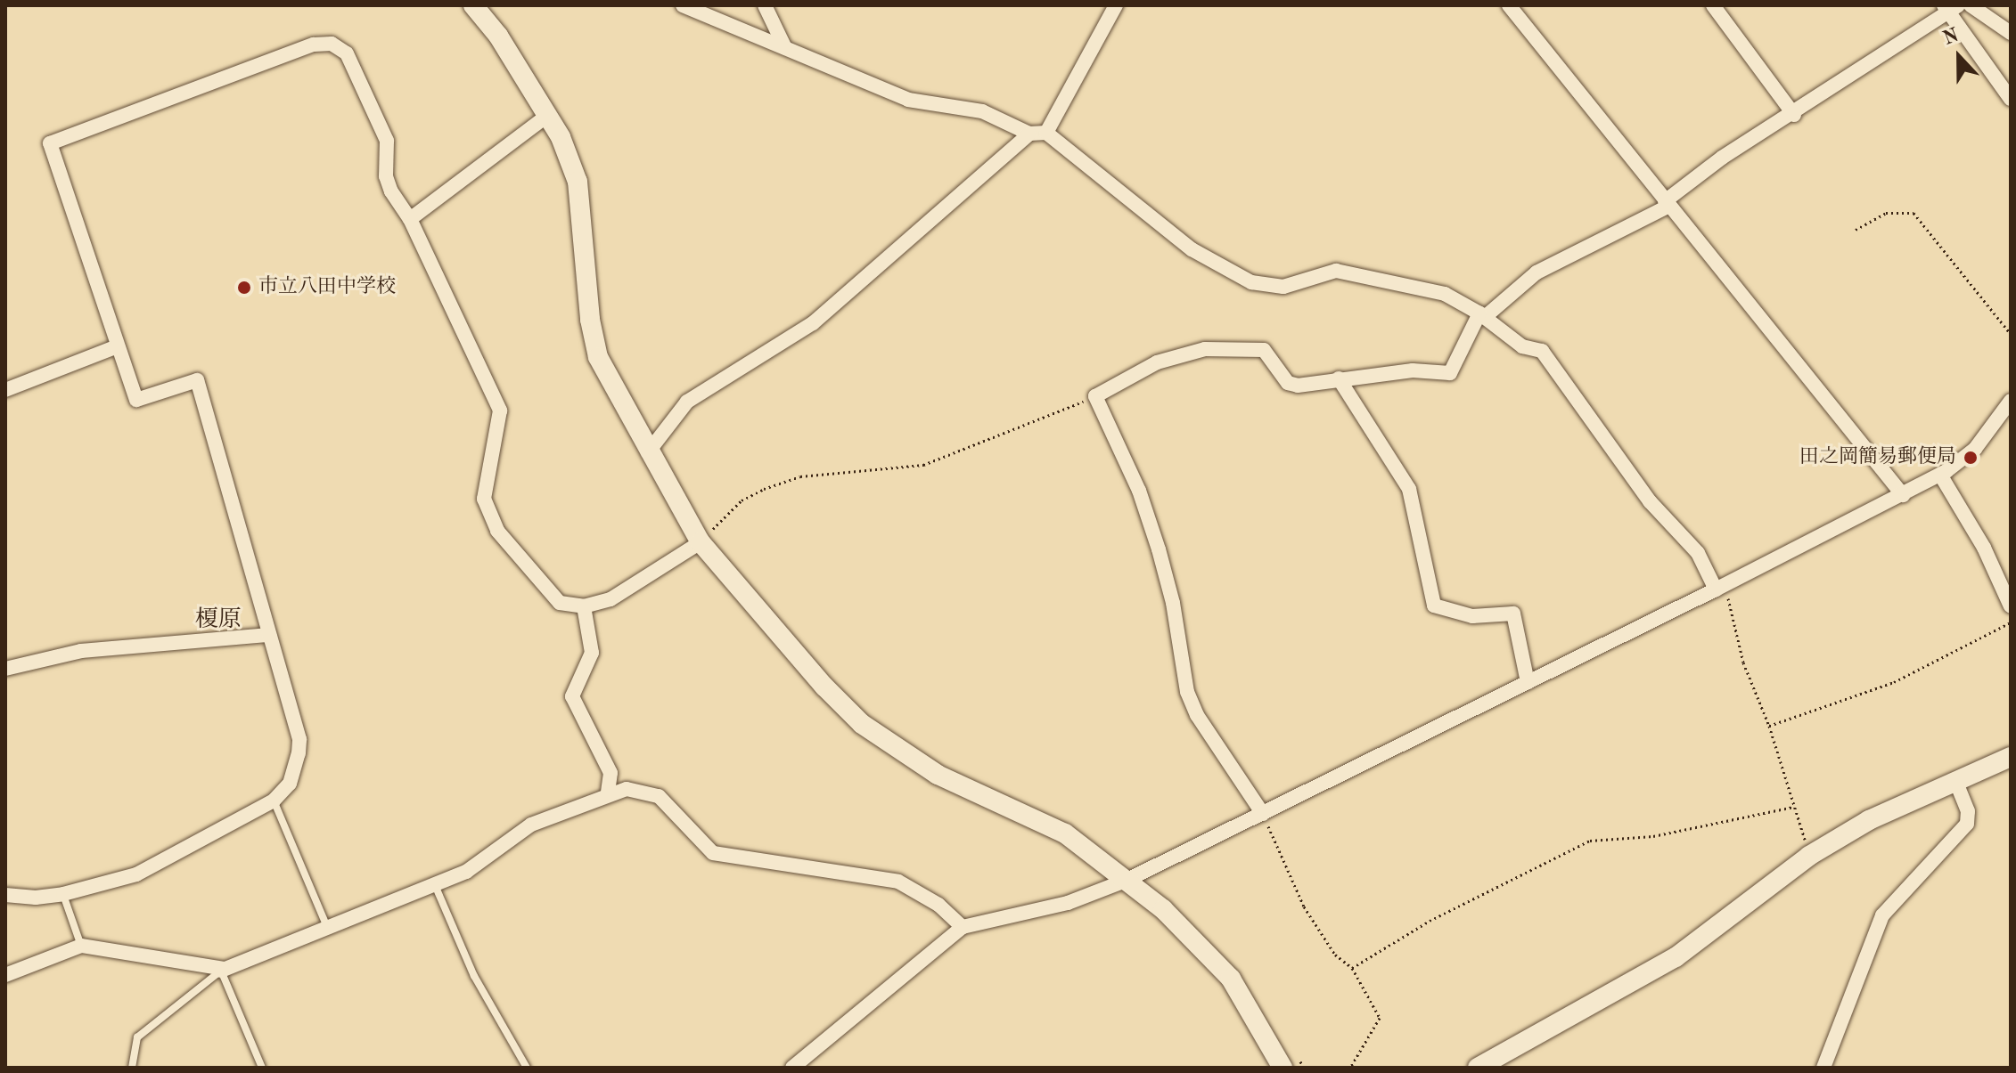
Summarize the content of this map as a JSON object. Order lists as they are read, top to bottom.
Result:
{
  "districts": ["榎原"],
  "places": ["市立八田中学校", "田之岡簡易郵便局"],
  "north": "top"
}
